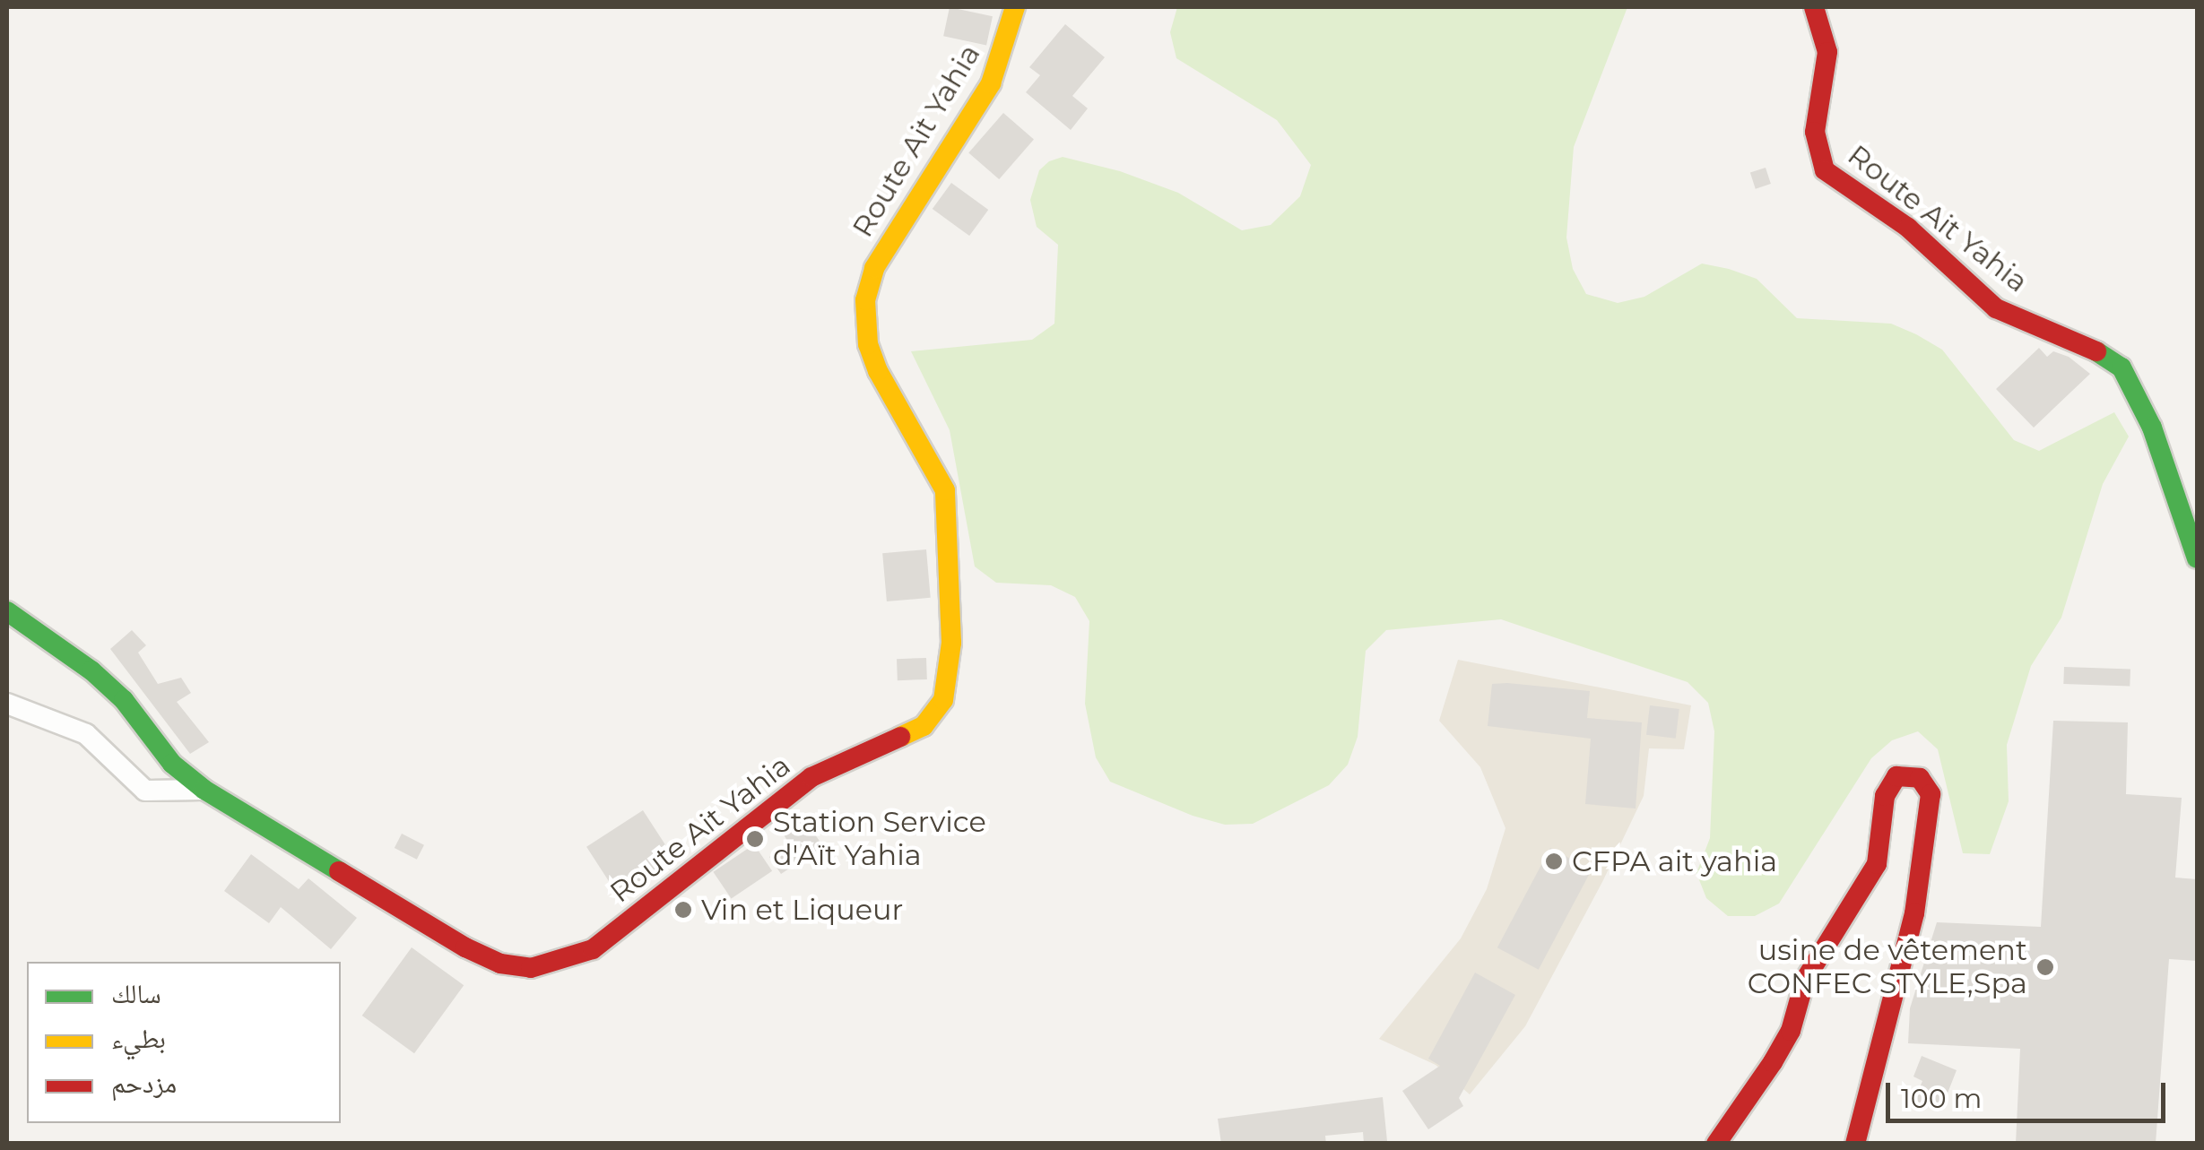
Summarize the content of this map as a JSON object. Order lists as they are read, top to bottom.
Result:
{
  "streets": {
    "main road": ["Route Ait Yahia"]
  },
  "places": [
    "Station Service d'Aït Yahia",
    "CFPA ait yahia",
    "Vin et Liqueur",
    "usine de vêtement CONFEC STYLE,Spa"
  ],
  "legend": ["سالك", "بطيء", "مزدحم"],
  "scale_bar": "100 m"
}
